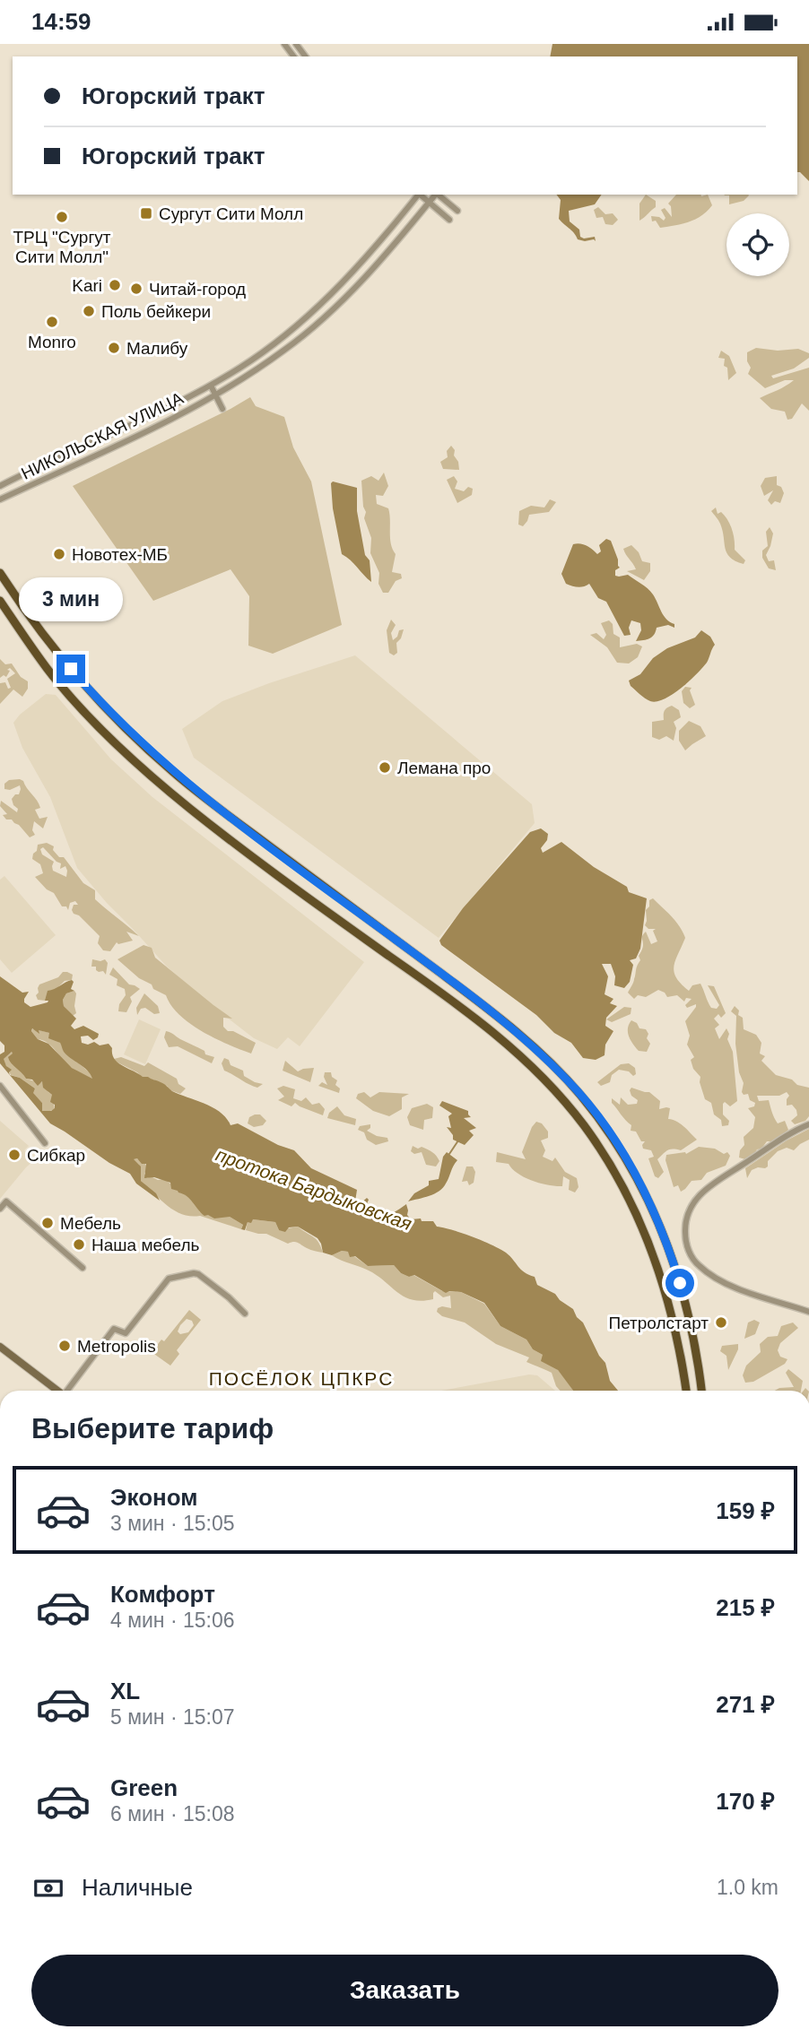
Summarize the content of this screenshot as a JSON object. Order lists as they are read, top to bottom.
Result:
{
  "streets": {
    "street": ["НИКОЛЬСКАЯ УЛИЦА"]
  },
  "districts": ["ПОСЁЛОК ЦПКРС"],
  "water": ["протока Бардыковская"],
  "places": {
    "transit": ["Сургут Сити Молл"],
    "other": [
      "ТРЦ \"Сургут Сити Молл\"",
      "Kari",
      "Читай-город",
      "Поль бейкери",
      "Monro",
      "Малибу",
      "Новотех-МБ",
      "Лемана про",
      "Сибкар",
      "Мебель",
      "Наша мебель",
      "Петролстарт",
      "Metropolis"
    ]
  },
  "page": {
    "status": "14:59",
    "banner": ["Югорский тракт", "Югорский тракт"],
    "bubble": "3 мин",
    "heading": "Выберите тариф",
    "list": [
      {
        "name": "Эконом",
        "note": "3 мин · 15:05",
        "value": "159 ₽"
      },
      {
        "name": "Комфорт",
        "note": "4 мин · 15:06",
        "value": "215 ₽"
      },
      {
        "name": "XL",
        "note": "5 мин · 15:07",
        "value": "271 ₽"
      },
      {
        "name": "Green",
        "note": "6 мин · 15:08",
        "value": "170 ₽"
      }
    ],
    "pay": ["Наличные", "1.0 km"],
    "buttons": "Заказать"
  }
}
